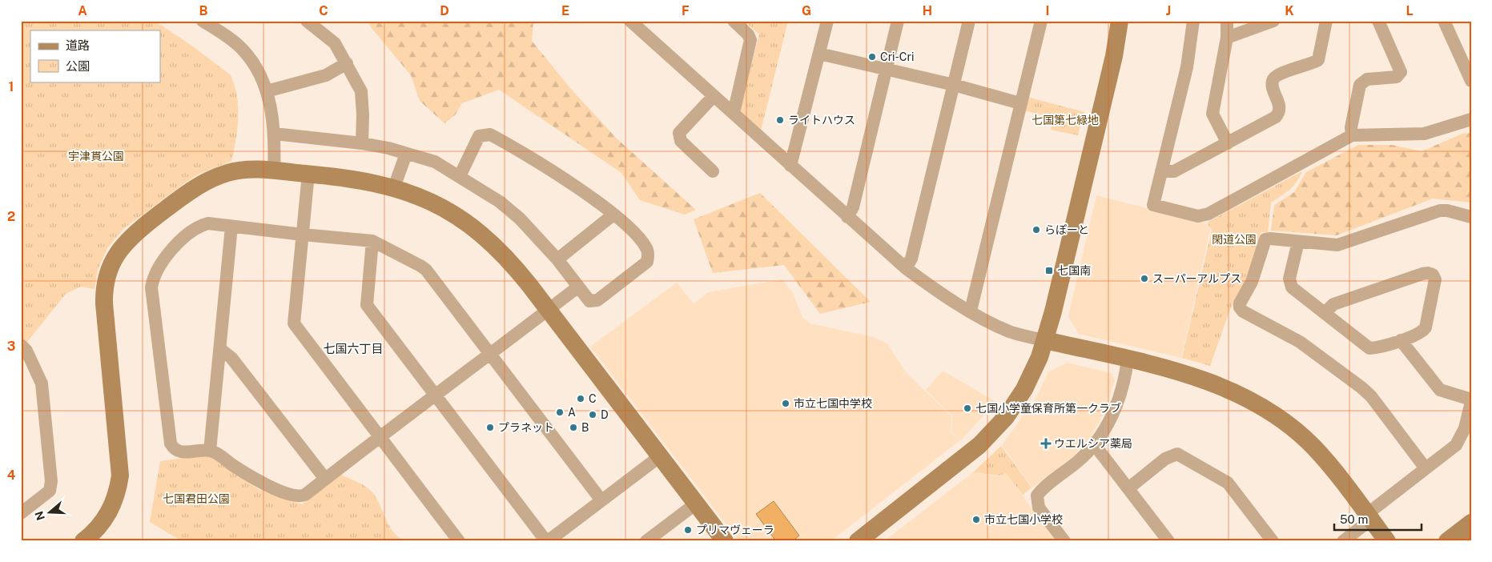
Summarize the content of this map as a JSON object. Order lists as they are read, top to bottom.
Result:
{
  "districts": ["七国六丁目"],
  "parks": [
    "七国第七緑地",
    "宇津貫公園",
    "閑道公園",
    "七国君田公園"
  ],
  "places": {
    "other": [
      "Cri-Cri",
      "ライトハウス",
      "らぽーと",
      "スーパーアルプス",
      "C",
      "市立七国中学校",
      "七国小学童保育所第一クラブ",
      "A",
      "D",
      "プラネット",
      "B",
      "市立七国小学校",
      "プリマヴェーラ"
    ],
    "transit": ["七国南"],
    "health": ["ウエルシア薬局"]
  },
  "legend": ["道路", "公園"],
  "scale_bar": "50 m",
  "north": "left",
  "grid": {
    "columns": [
      "A",
      "B",
      "C",
      "D",
      "E",
      "F",
      "G",
      "H",
      "I",
      "J",
      "K",
      "L"
    ],
    "rows": [
      "1",
      "2",
      "3",
      "4"
    ]
  }
}
